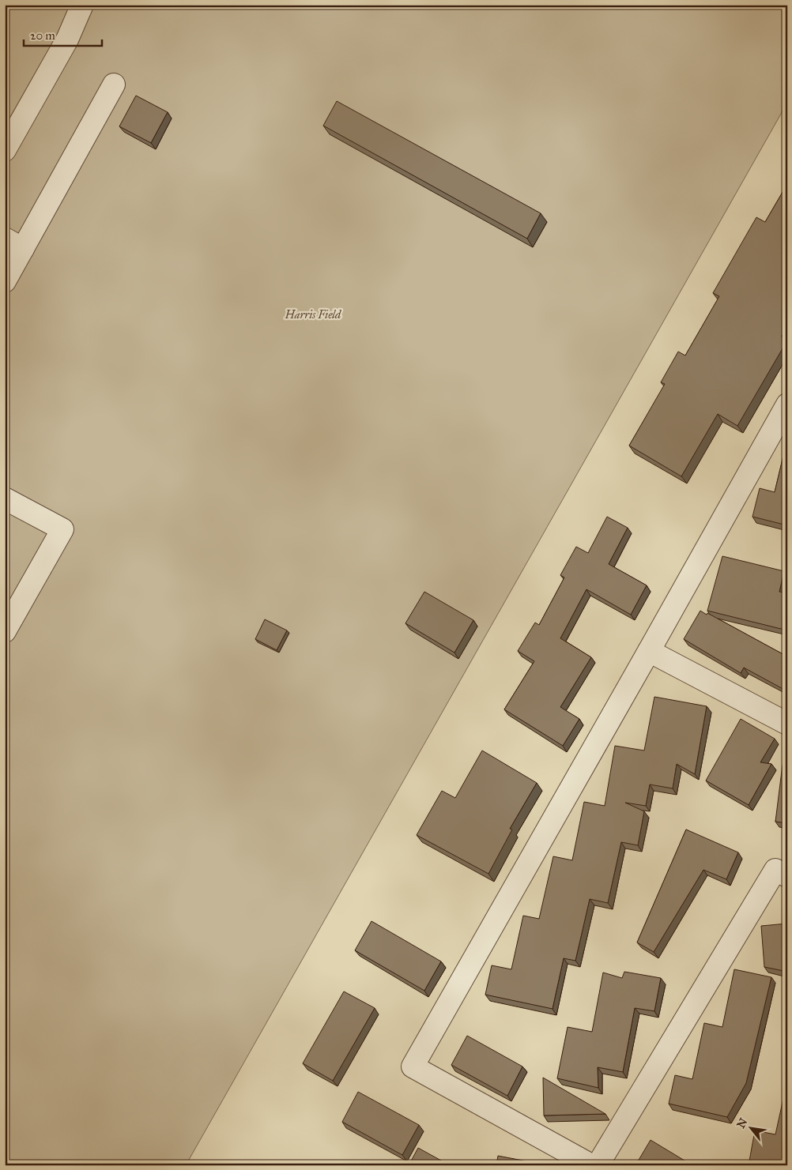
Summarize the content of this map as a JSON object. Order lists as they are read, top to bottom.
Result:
{
  "parks": ["Harris Field"],
  "scale_bar": "20 m",
  "north": "top left"
}
